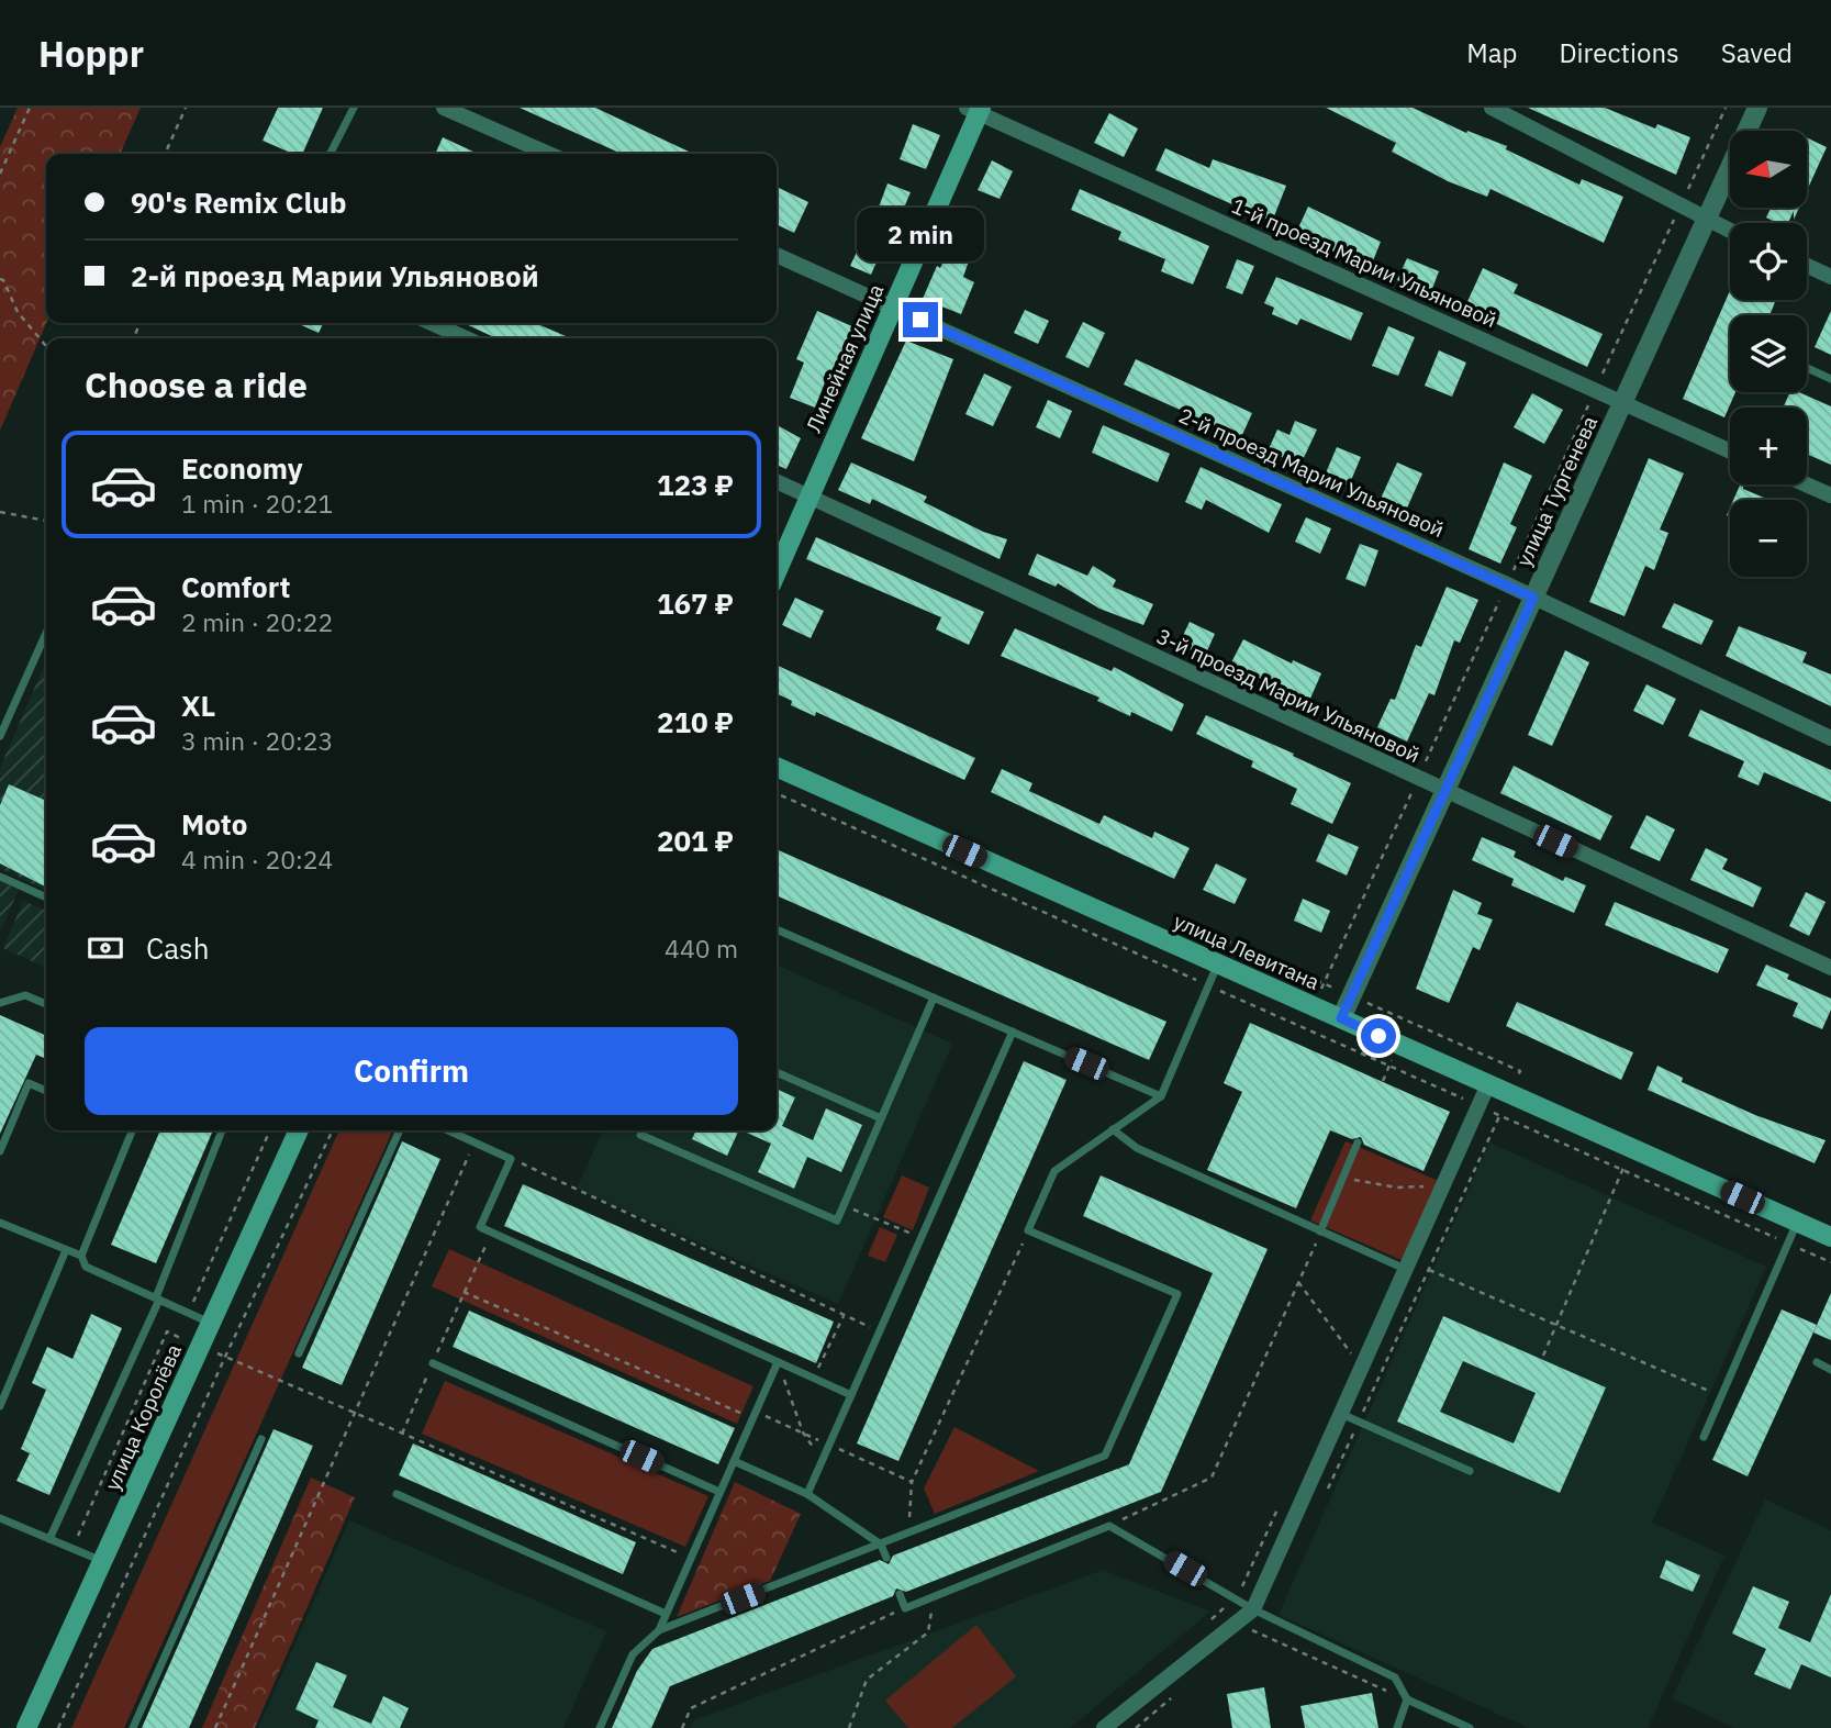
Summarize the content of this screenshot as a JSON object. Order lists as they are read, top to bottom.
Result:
{
  "streets": {
    "main road": ["Линейная улица", "улица Левитана", "улица Королёва"],
    "street": [
      "1-й проезд Марии Ульяновой",
      "2-й проезд Марии Ульяновой",
      "улица Тургенева",
      "3-й проезд Марии Ульяновой"
    ]
  },
  "crossings": [
    ["1-й проезд Марии Ульяновой", "Линейная улица"],
    ["1-й проезд Марии Ульяновой", "улица Тургенева"],
    ["Линейная улица", "2-й проезд Марии Ульяновой"],
    ["Линейная улица", "3-й проезд Марии Ульяновой"],
    ["2-й проезд Марии Ульяновой", "улица Тургенева"],
    ["улица Тургенева", "3-й проезд Марии Ульяновой"],
    ["улица Тургенева", "улица Левитана"]
  ],
  "north": "left",
  "page": {
    "header": "Hoppr",
    "nav": ["Map", "Directions", "Saved"],
    "map_buttons": ["+", "−"],
    "banner": ["90's Remix Club", "2-й проезд Марии Ульяновой"],
    "bubble": "2 min",
    "heading": "Choose a ride",
    "list": [
      {
        "name": "Economy",
        "note": "1 min · 20:21",
        "value": "123 ₽"
      },
      {
        "name": "Comfort",
        "note": "2 min · 20:22",
        "value": "167 ₽"
      },
      {
        "name": "XL",
        "note": "3 min · 20:23",
        "value": "210 ₽"
      },
      {
        "name": "Moto",
        "note": "4 min · 20:24",
        "value": "201 ₽"
      }
    ],
    "pay": ["Cash", "440 m"],
    "buttons": "Confirm"
  }
}
